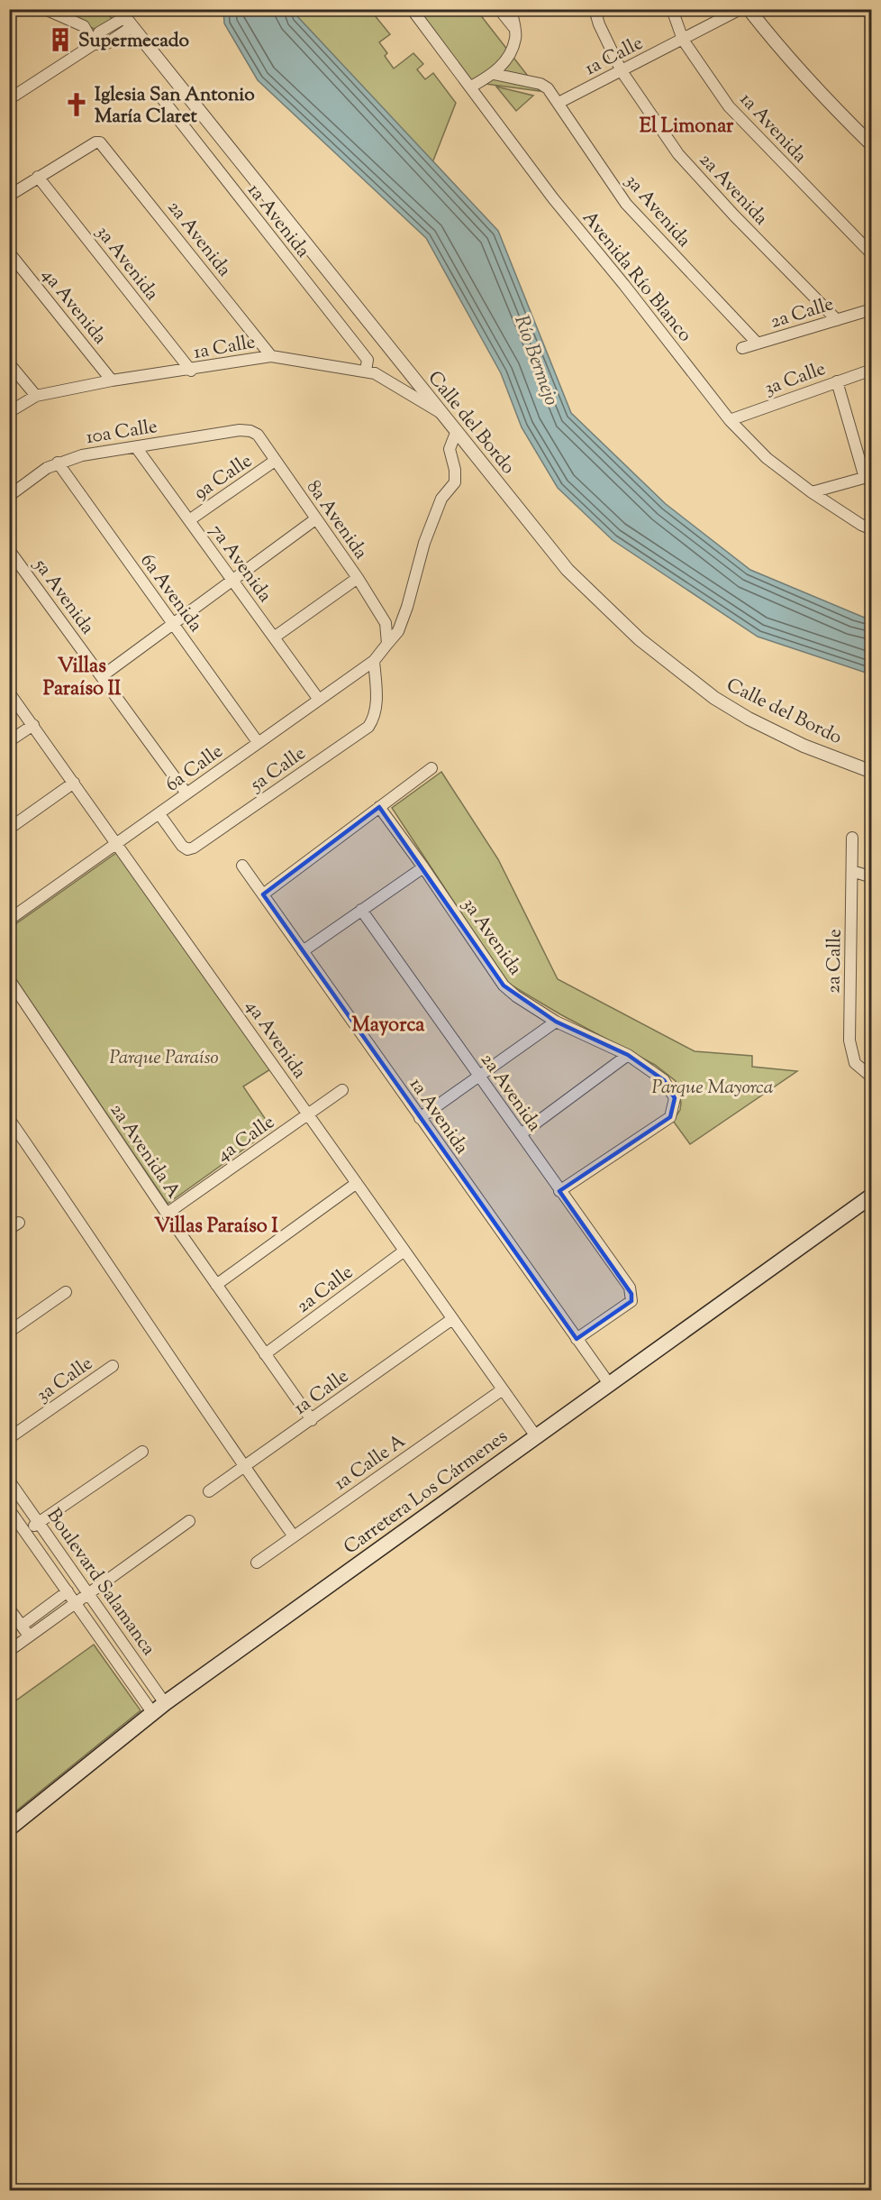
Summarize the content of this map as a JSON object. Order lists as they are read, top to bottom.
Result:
{
  "streets": {
    "main road": ["Carretera Los Cármenes"],
    "street": [
      "1a Calle",
      "1a Avenida",
      "2a Avenida",
      "3a Avenida",
      "Avenida Río Blanco",
      "4a Avenida",
      "2a Calle",
      "3a Calle",
      "Calle del Bordo",
      "10a Calle",
      "9a Calle",
      "8a Avenida",
      "7a Avenida",
      "6a Avenida",
      "5a Avenida",
      "6a Calle",
      "5a Calle",
      "4a Calle",
      "2a Avenida A",
      "1a Calle A",
      "Boulevard Salamanca"
    ]
  },
  "crossings": [
    ["1a Calle", "1a Avenida"],
    ["1a Calle", "2a Avenida"],
    ["1a Calle", "3a Avenida"],
    ["1a Calle", "4a Avenida"],
    ["1a Calle", "Calle del Bordo"],
    ["1a Calle", "2a Avenida A"],
    ["1a Avenida", "2a Avenida"],
    ["1a Avenida", "Carretera Los Cármenes"],
    ["2a Avenida", "3a Avenida"],
    ["2a Avenida", "2a Calle"],
    ["3a Avenida", "2a Calle"],
    ["Avenida Río Blanco", "3a Calle"],
    ["4a Avenida", "2a Calle"],
    ["4a Avenida", "6a Calle"],
    ["4a Avenida", "4a Calle"],
    ["4a Avenida", "1a Calle A"],
    ["4a Avenida", "Carretera Los Cármenes"],
    ["2a Calle", "2a Avenida A"],
    ["Calle del Bordo", "6a Calle"],
    ["10a Calle", "8a Avenida"],
    ["10a Calle", "7a Avenida"],
    ["10a Calle", "6a Avenida"],
    ["9a Calle", "8a Avenida"],
    ["9a Calle", "7a Avenida"],
    ["8a Avenida", "6a Calle"],
    ["7a Avenida", "6a Calle"],
    ["6a Avenida", "6a Calle"],
    ["5a Avenida", "6a Calle"],
    ["6a Calle", "5a Calle"],
    ["4a Calle", "2a Avenida A"],
    ["Carretera Los Cármenes", "Boulevard Salamanca"]
  ],
  "districts": [
    "El Limonar",
    "Villas Paraíso II",
    "Mayorca",
    "Villas Paraíso I"
  ],
  "water": ["Río Bermejo"],
  "parks": ["Parque Paraíso", "Parque Mayorca"],
  "places": {
    "building": ["Supermecado"],
    "church": ["Iglesia San Antonio María Claret"]
  }
}
